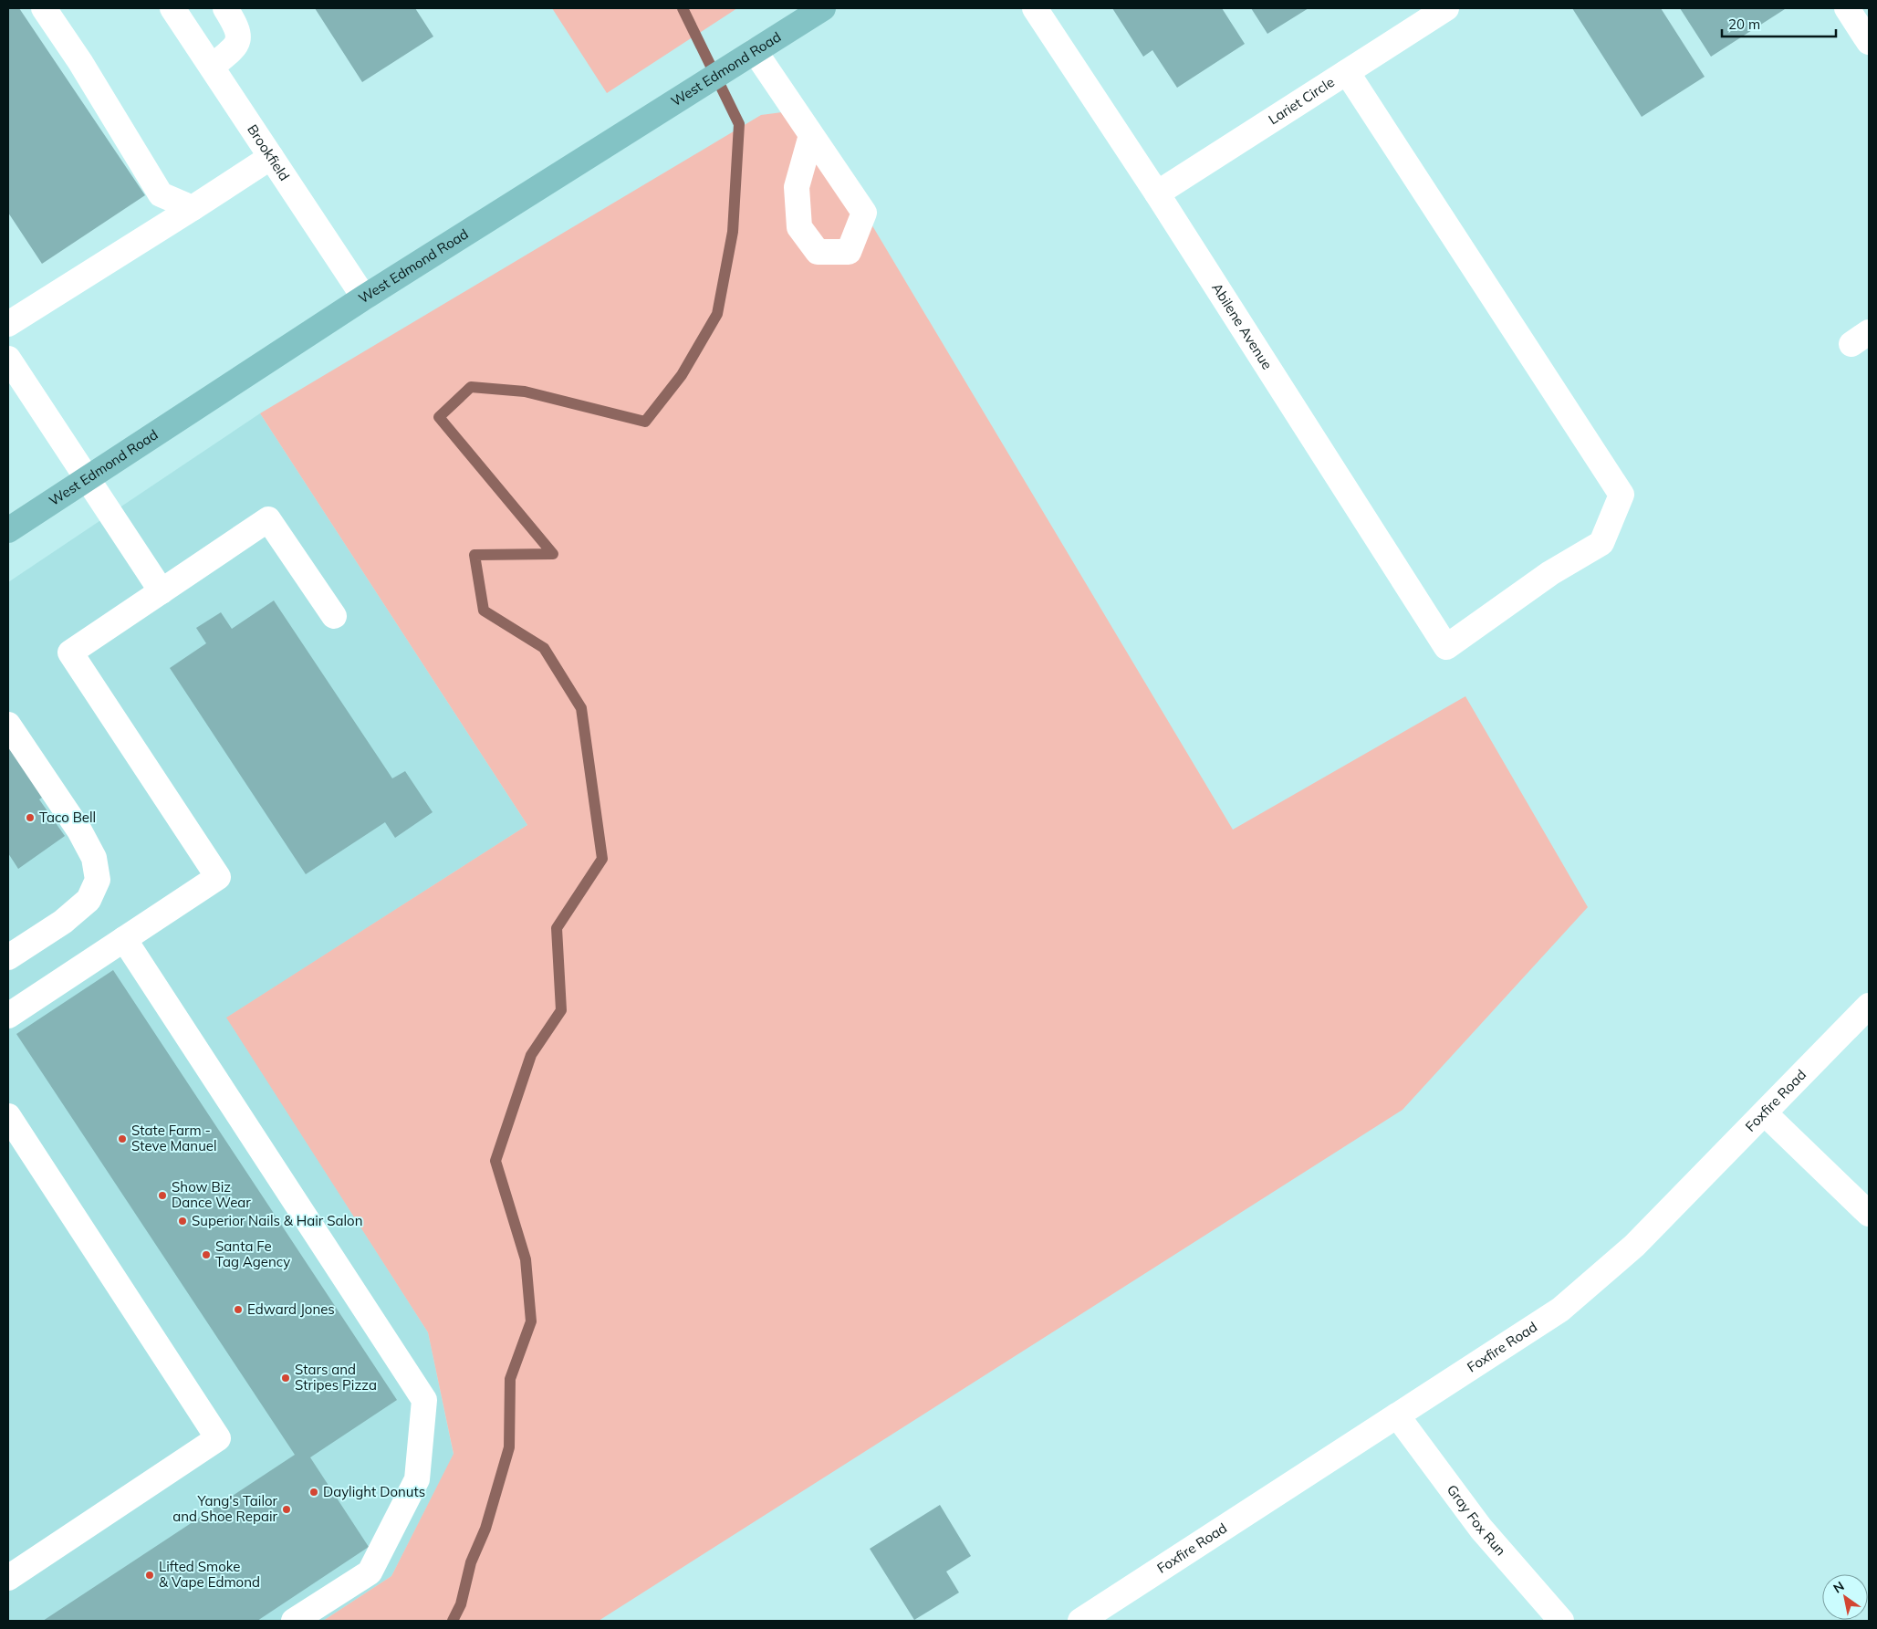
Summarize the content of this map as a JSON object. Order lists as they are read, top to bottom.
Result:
{
  "streets": {
    "main road": ["West Edmond Road"],
    "street": [
      "Lariet Circle",
      "Brookfield",
      "Abilene Avenue",
      "Foxfire Road",
      "Gray Fox Run"
    ]
  },
  "crossings": [
    ["West Edmond Road", "Brookfield"],
    ["Lariet Circle", "Abilene Avenue"],
    ["Foxfire Road", "Gray Fox Run"]
  ],
  "places": [
    "Taco Bell",
    "State Farm - Steve Manuel",
    "Show Biz Dance Wear",
    "Superior Nails & Hair Salon",
    "Santa Fe Tag Agency",
    "Edward Jones",
    "Stars and Stripes Pizza",
    "Daylight Donuts",
    "Yang's Tailor and Shoe Repair",
    "Lifted Smoke & Vape Edmond"
  ],
  "scale_bar": "20 m",
  "north": "top left"
}
